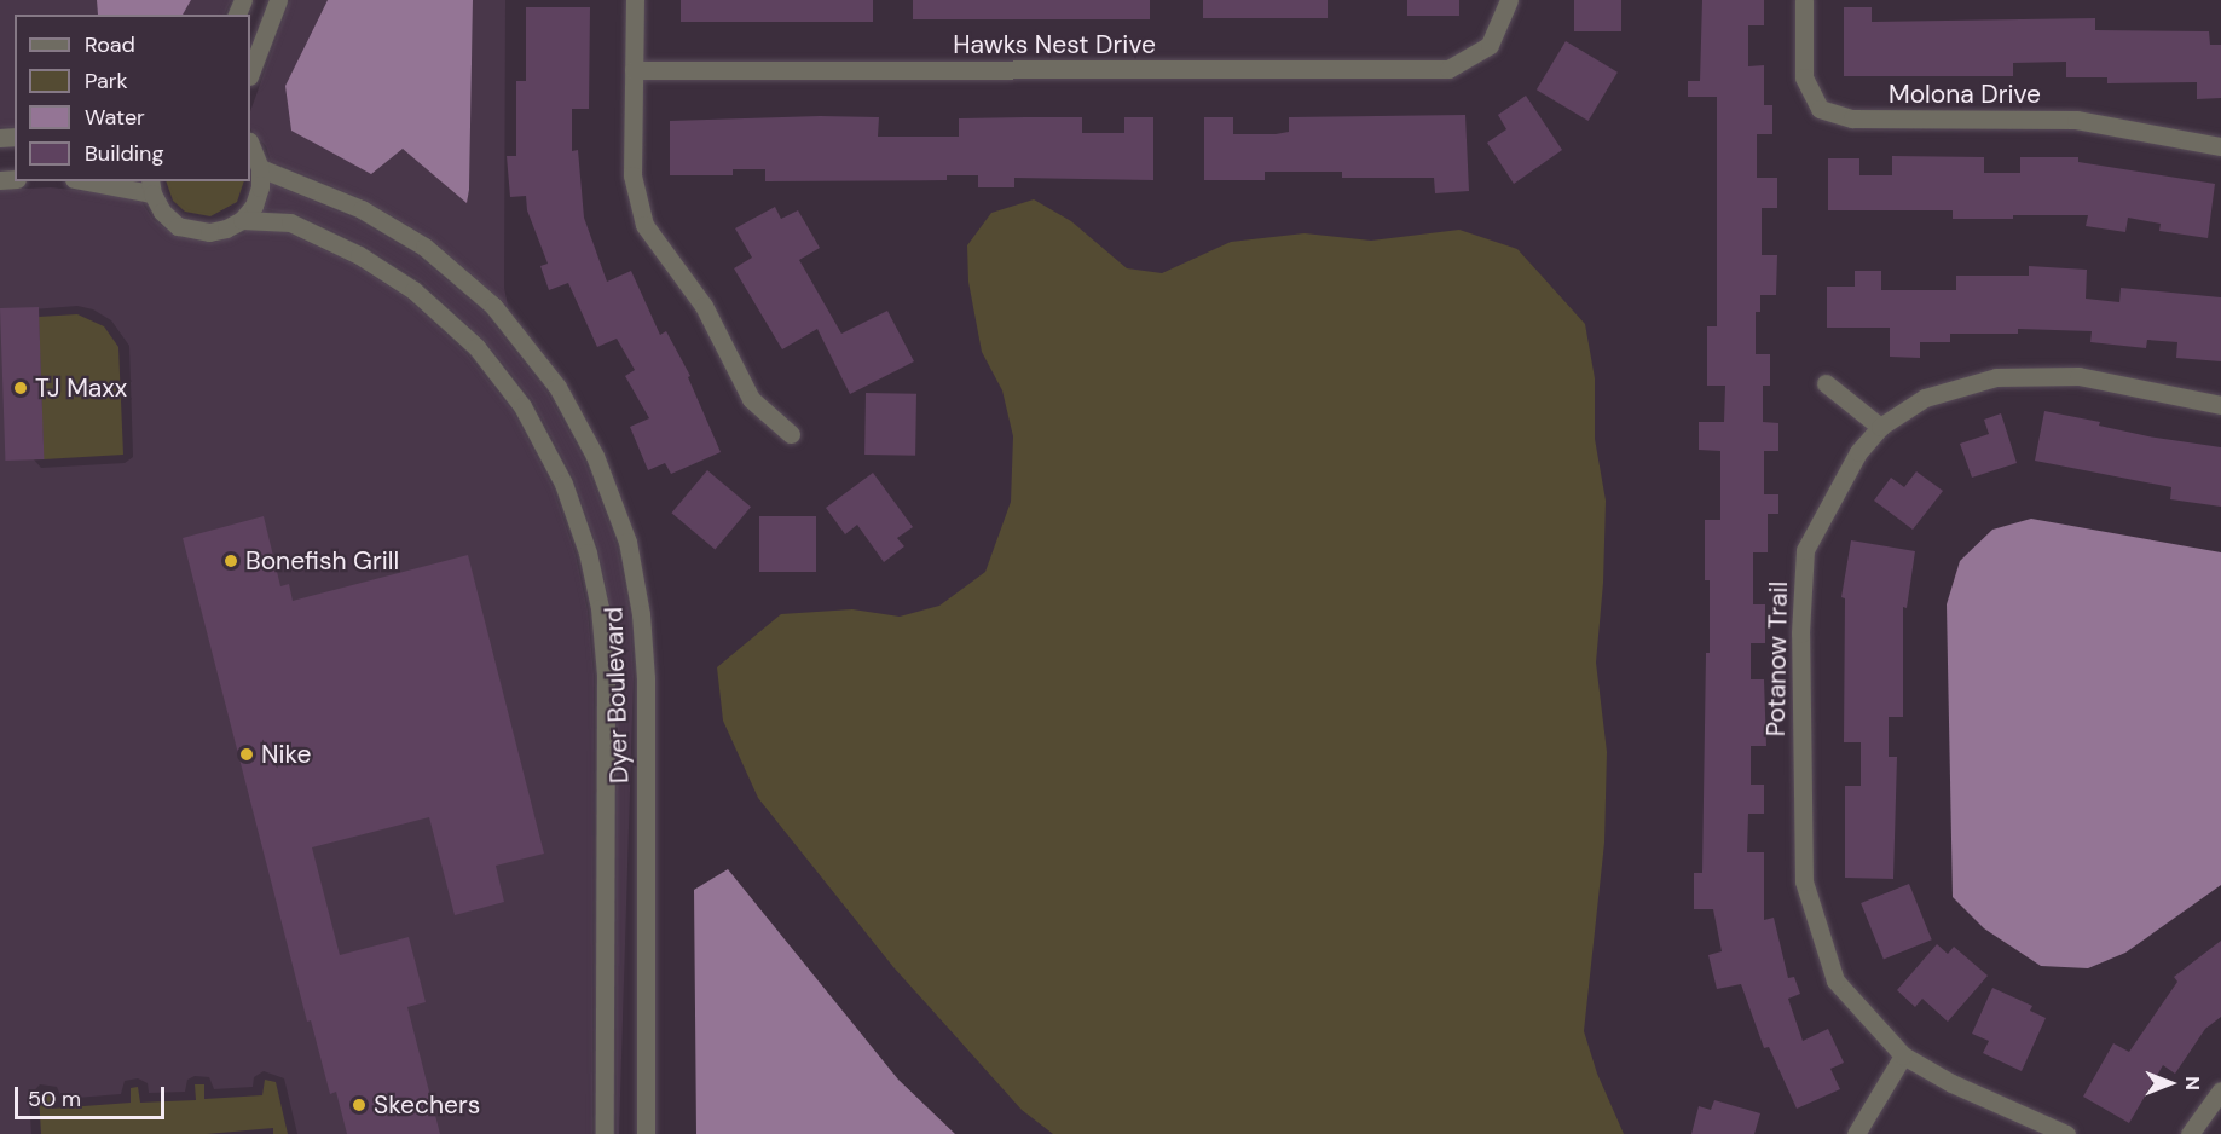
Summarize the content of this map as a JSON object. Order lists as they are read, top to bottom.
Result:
{
  "streets": {
    "street": [
      "Hawks Nest Drive",
      "Molona Drive",
      "Potanow Trail",
      "Dyer Boulevard"
    ]
  },
  "places": [
    "TJ Maxx",
    "Bonefish Grill",
    "Nike",
    "Skechers"
  ],
  "legend": [
    "Road",
    "Park",
    "Water",
    "Building"
  ],
  "scale_bar": "50 m",
  "north": "right"
}
